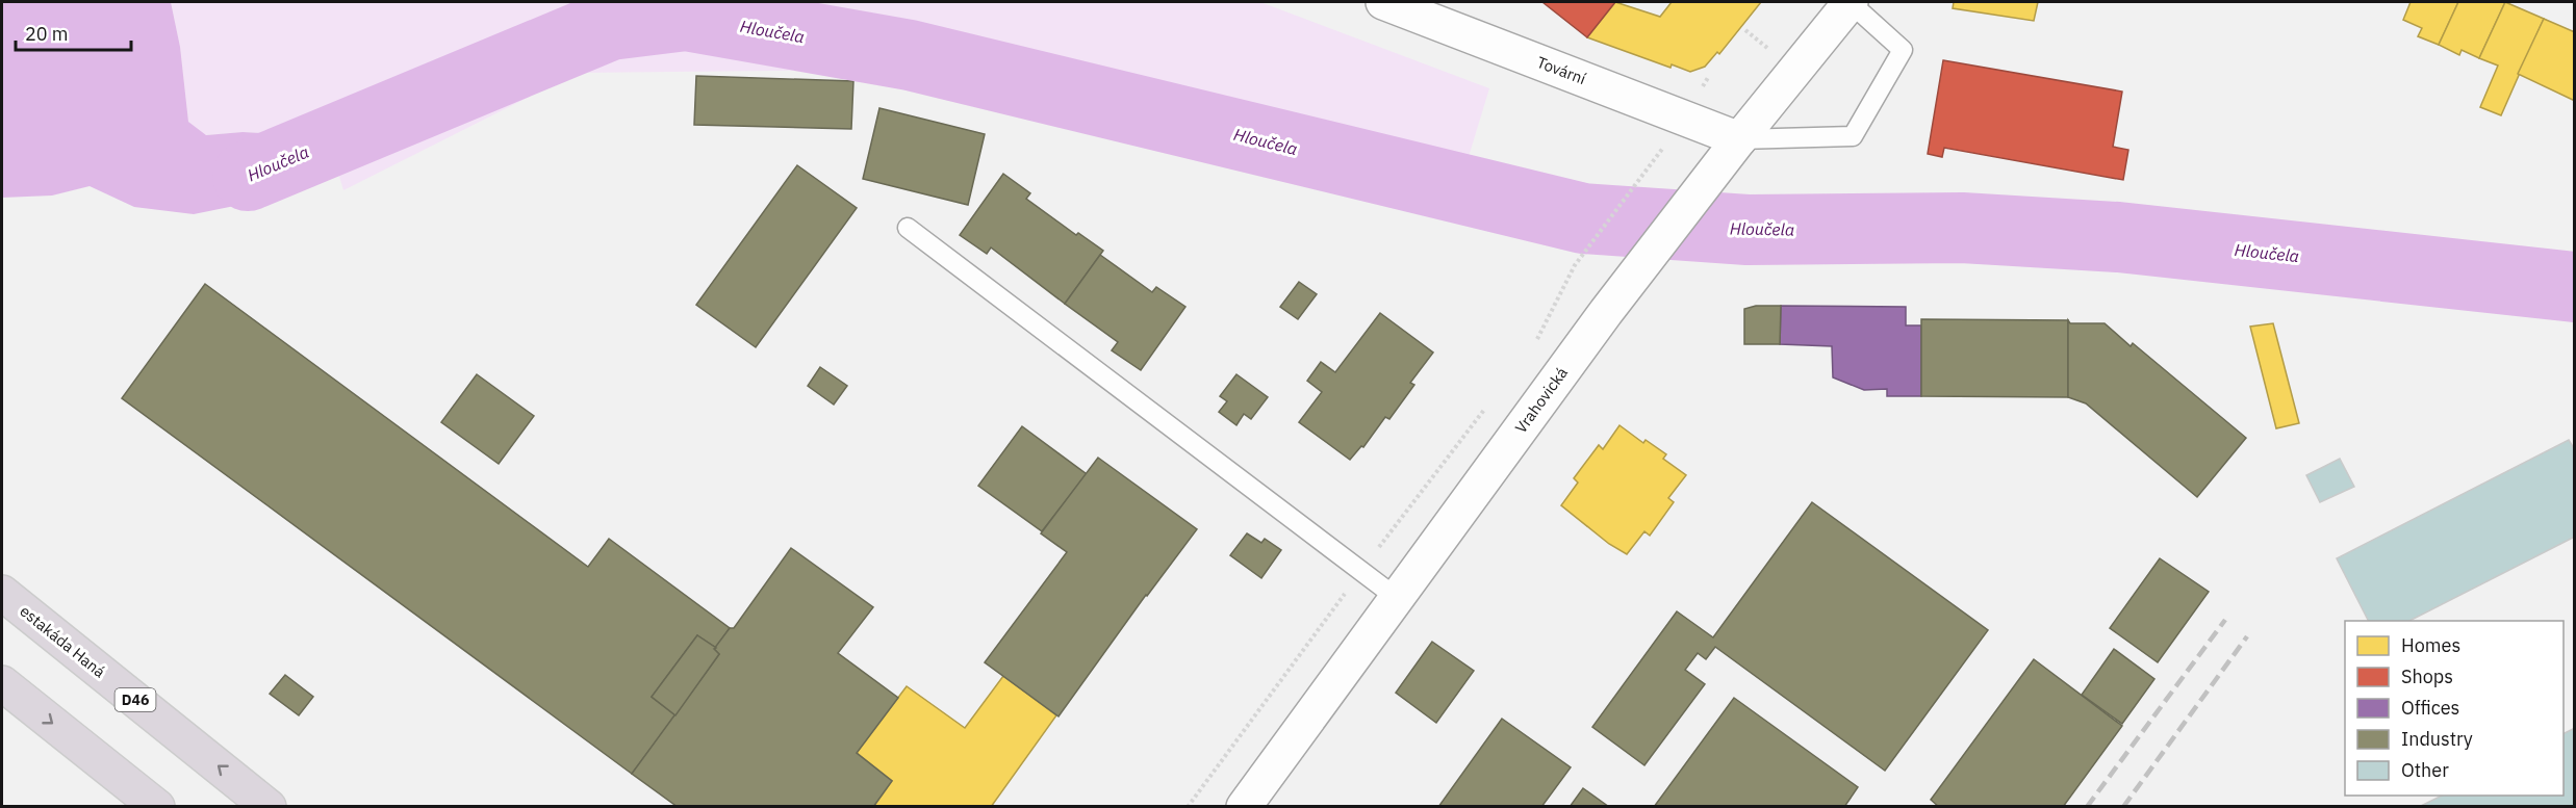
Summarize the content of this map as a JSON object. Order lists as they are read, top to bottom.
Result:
{
  "streets": {
    "highway": ["estakáda Haná", "D46"],
    "street": ["Tovární", "Vrahovická"]
  },
  "crossings": [
    ["Tovární", "Vrahovická"]
  ],
  "water": ["Hloučela"],
  "legend": [
    "Homes",
    "Shops",
    "Offices",
    "Industry",
    "Other"
  ],
  "scale_bar": "20 m"
}
